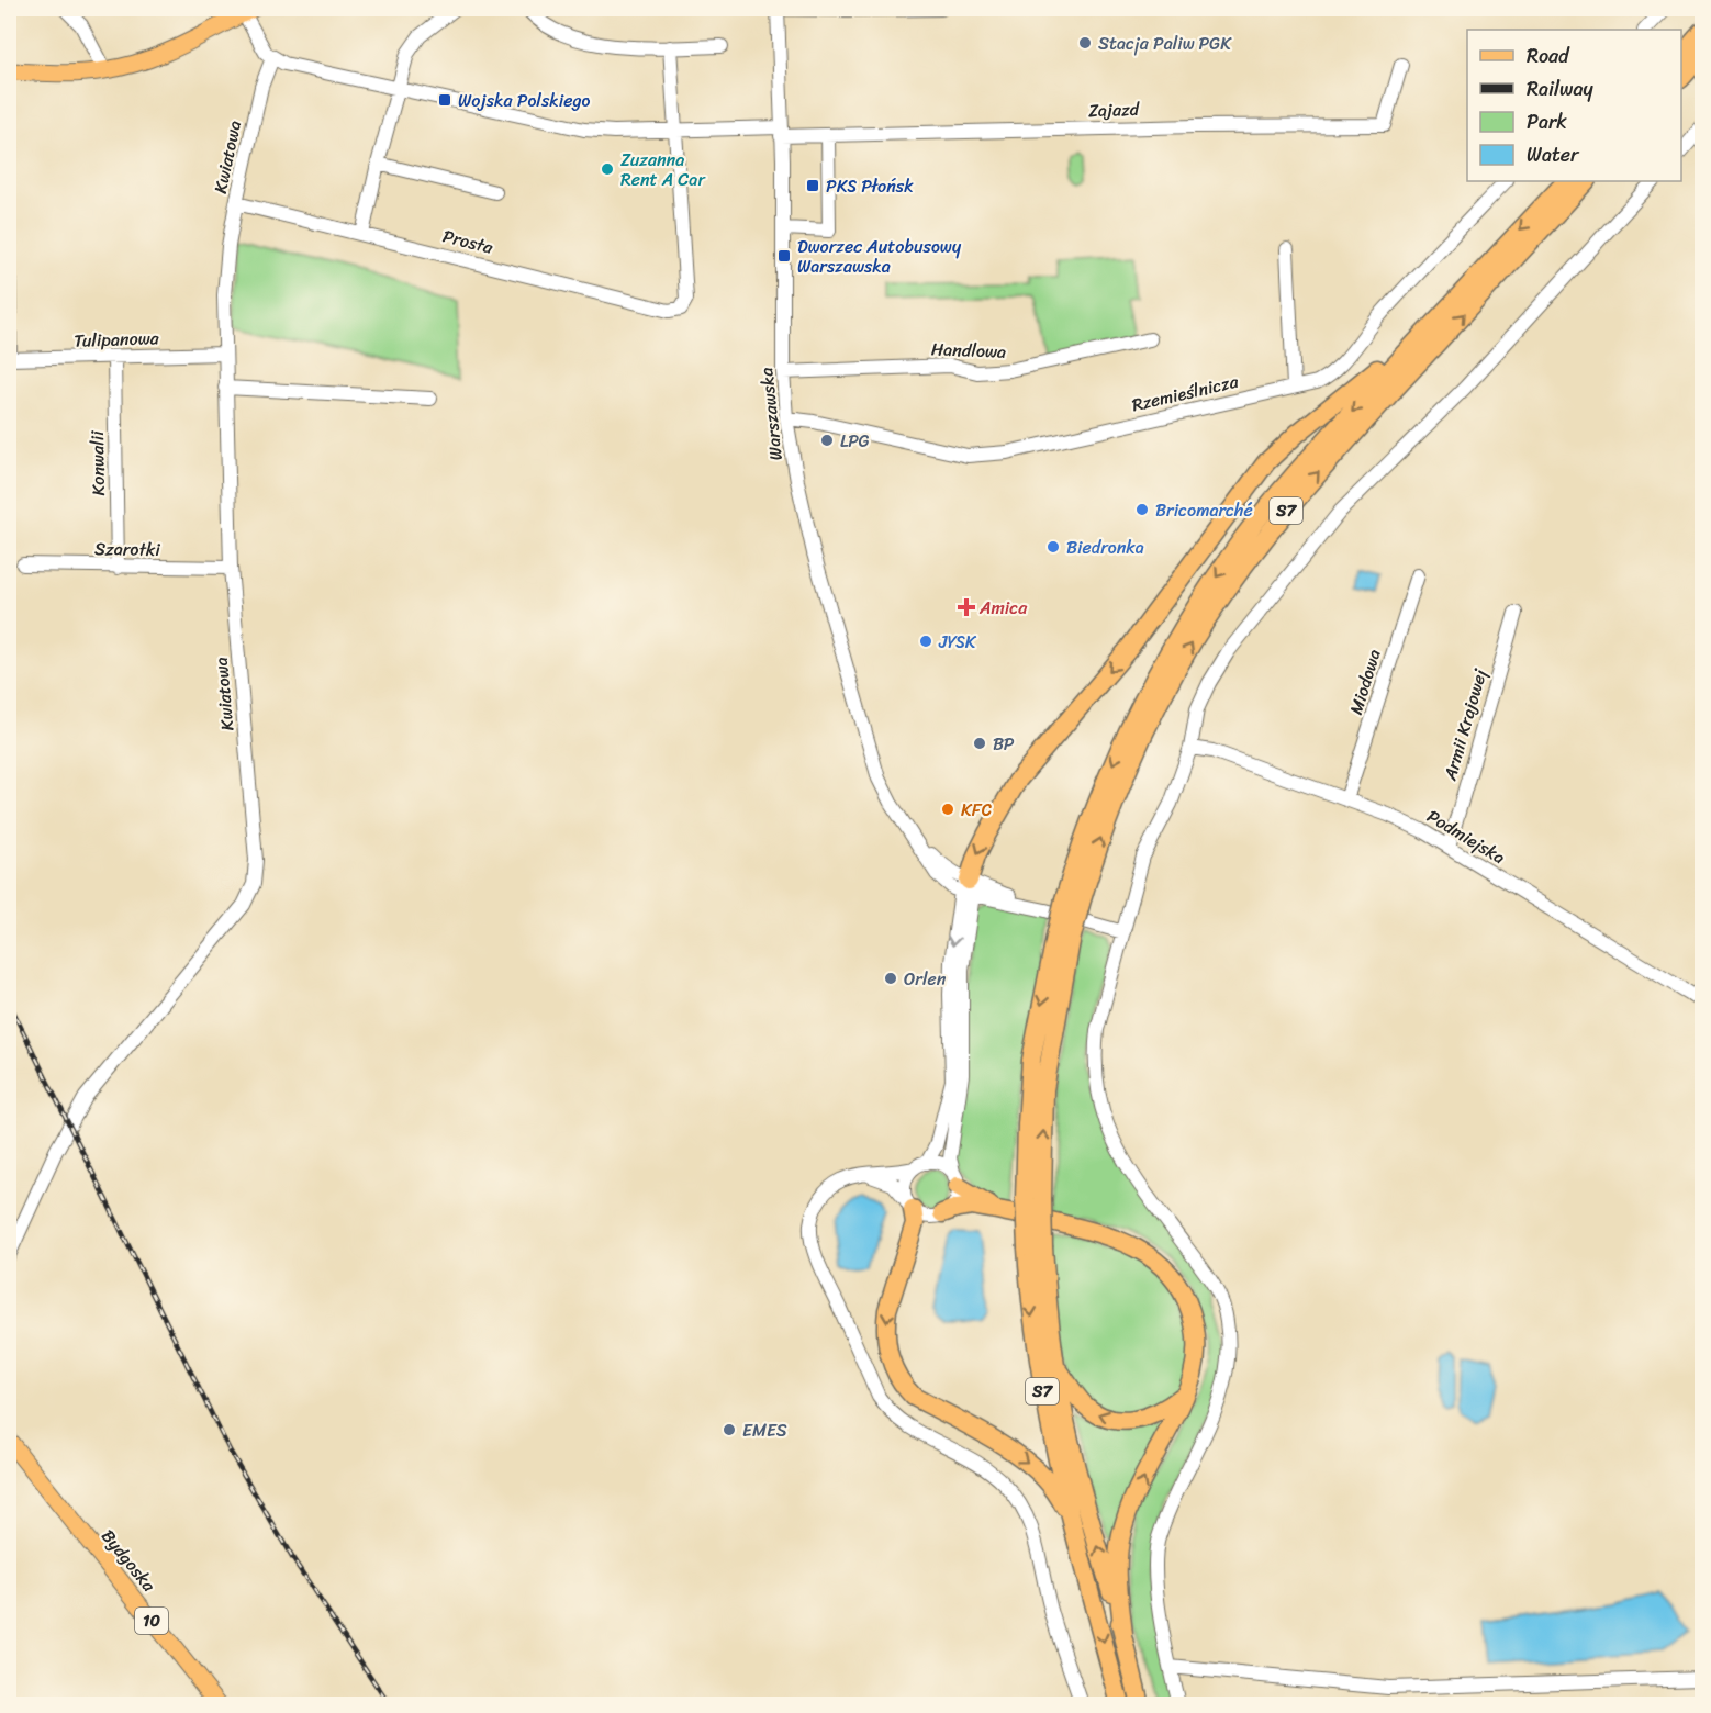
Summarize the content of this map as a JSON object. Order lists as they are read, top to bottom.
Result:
{
  "streets": {
    "highway": ["S7"],
    "main road": ["Bydgoska", "10"],
    "street": [
      "Zajazd",
      "Kwiatowa",
      "Prosta",
      "Tulipanowa",
      "Handlowa",
      "Rzemieślnicza",
      "Warszawska",
      "Konwalii",
      "Szarotki",
      "Miodowa",
      "Armii Krajowej",
      "Podmiejska"
    ]
  },
  "crossings": [
    ["Zajazd", "Warszawska"],
    ["Kwiatowa", "Prosta"],
    ["Kwiatowa", "Tulipanowa"],
    ["Kwiatowa", "Szarotki"],
    ["Tulipanowa", "Konwalii"],
    ["Handlowa", "Warszawska"],
    ["Rzemieślnicza", "Warszawska"],
    ["Konwalii", "Szarotki"],
    ["Miodowa", "Podmiejska"],
    ["Armii Krajowej", "Podmiejska"]
  ],
  "places": {
    "other": [
      "Stacja Paliw PGK",
      "Zuzanna Rent A Car",
      "LPG",
      "Bricomarché",
      "Biedronka",
      "JYSK",
      "BP",
      "KFC",
      "Orlen",
      "EMES"
    ],
    "transit": ["Wojska Polskiego", "PKS Płońsk", "Dworzec Autobusowy Warszawska"],
    "health": ["Amica"]
  },
  "legend": [
    "Road",
    "Railway",
    "Park",
    "Water"
  ]
}
